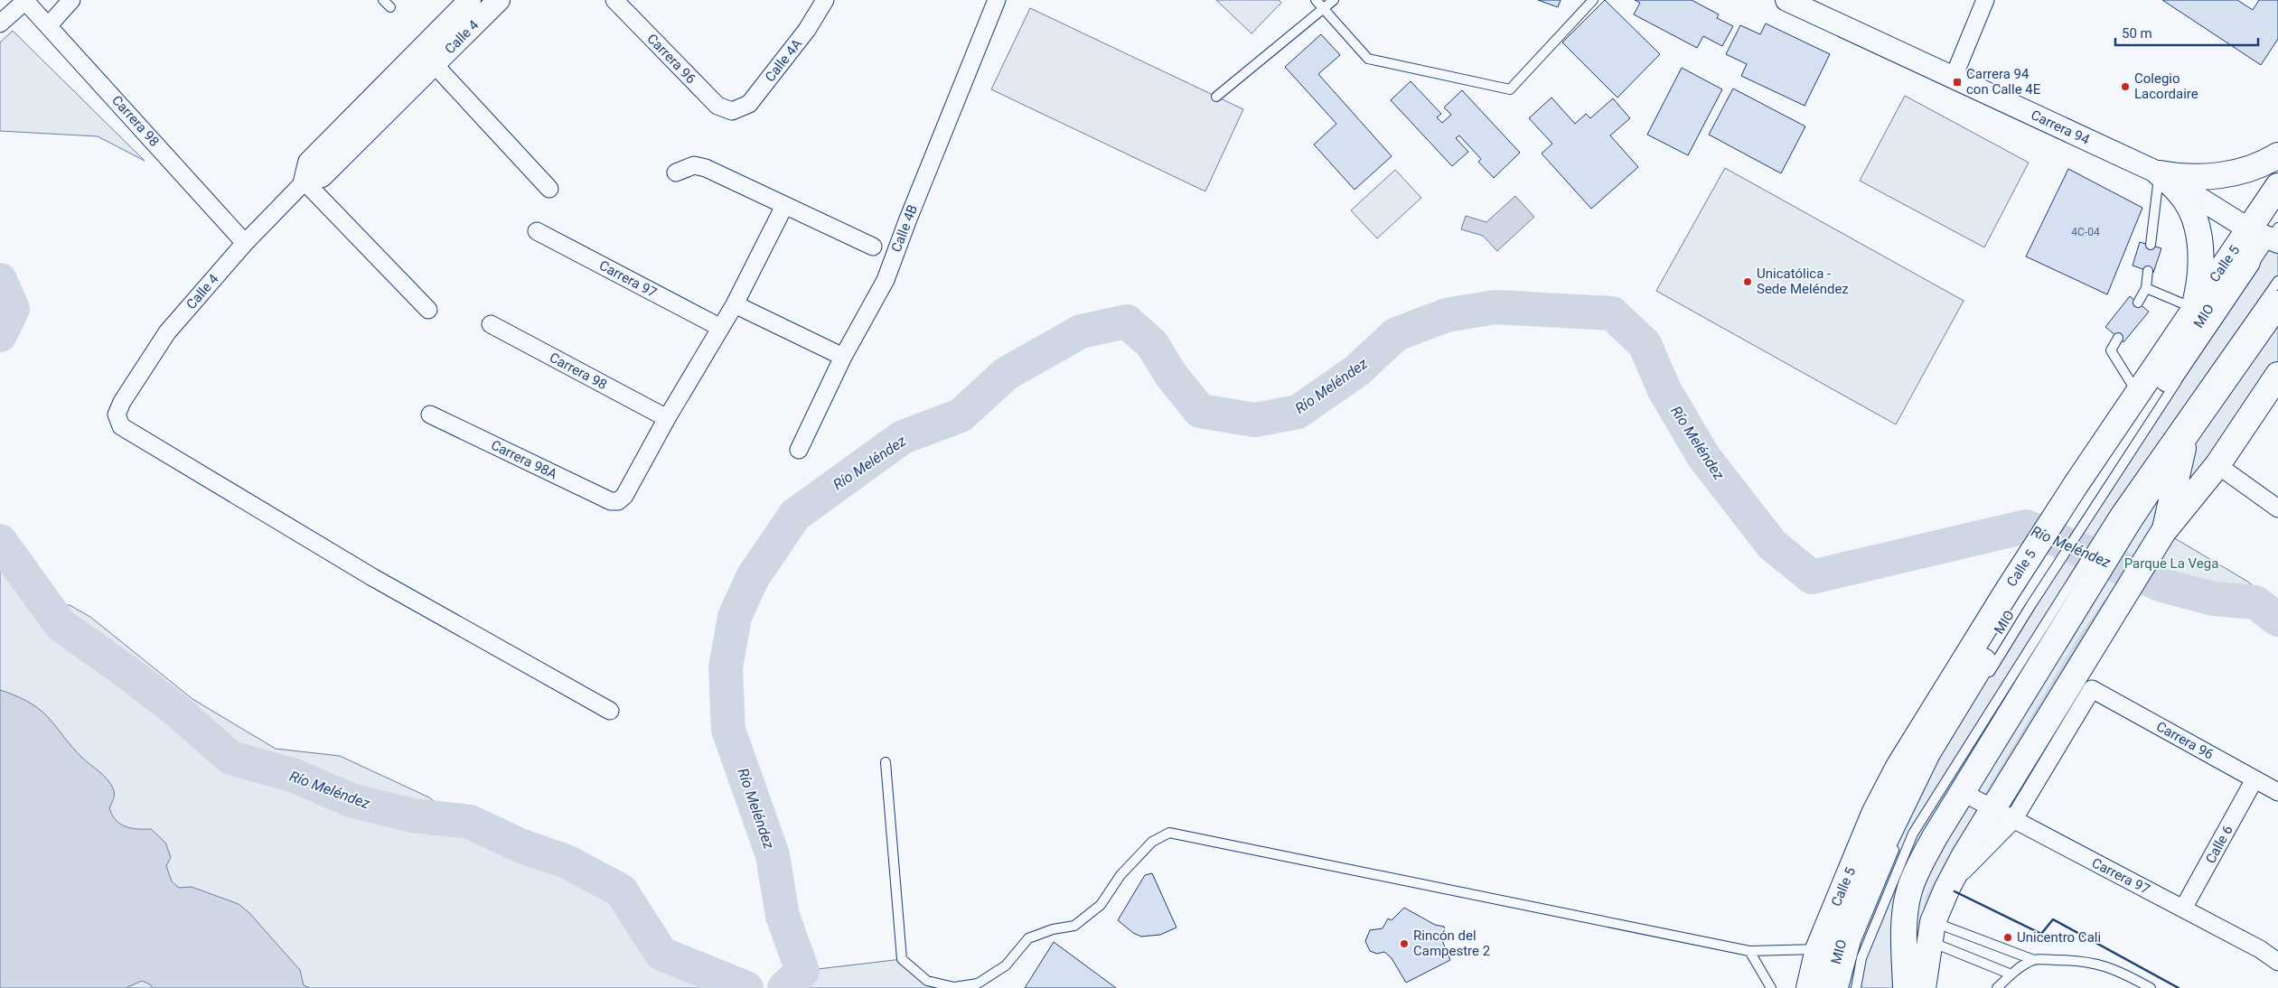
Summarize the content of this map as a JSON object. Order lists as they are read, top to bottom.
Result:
{
  "streets": {
    "main road": ["Calle 5"],
    "street": [
      "Calle 4",
      "Carrera 96",
      "Calle 4A",
      "Carrera 98",
      "Carrera 94",
      "Calle 4B",
      "Carrera 97",
      "Carrera 98A",
      "Calle 6"
    ],
    "lane": ["MIO"]
  },
  "crossings": [
    ["Calle 4", "Carrera 98"],
    ["Carrera 96", "Calle 4A"],
    ["Carrera 96", "Carrera 97"],
    ["Carrera 96", "Calle 6"],
    ["Carrera 98", "Carrera 98A"],
    ["Carrera 94", "Calle 5"],
    ["Calle 5", "MIO"],
    ["Carrera 97", "Calle 6"]
  ],
  "water": ["Río Meléndez"],
  "parks": ["Parque La Vega"],
  "places": {
    "transit": ["Carrera 94 con Calle 4E"],
    "other": [
      "Colegio Lacordaire",
      "Unicatólica - Sede Meléndez",
      "Unicentro Cali",
      "Rincón del Campestre 2"
    ]
  },
  "house_numbers": ["4C-04"],
  "scale_bar": "50 m"
}
